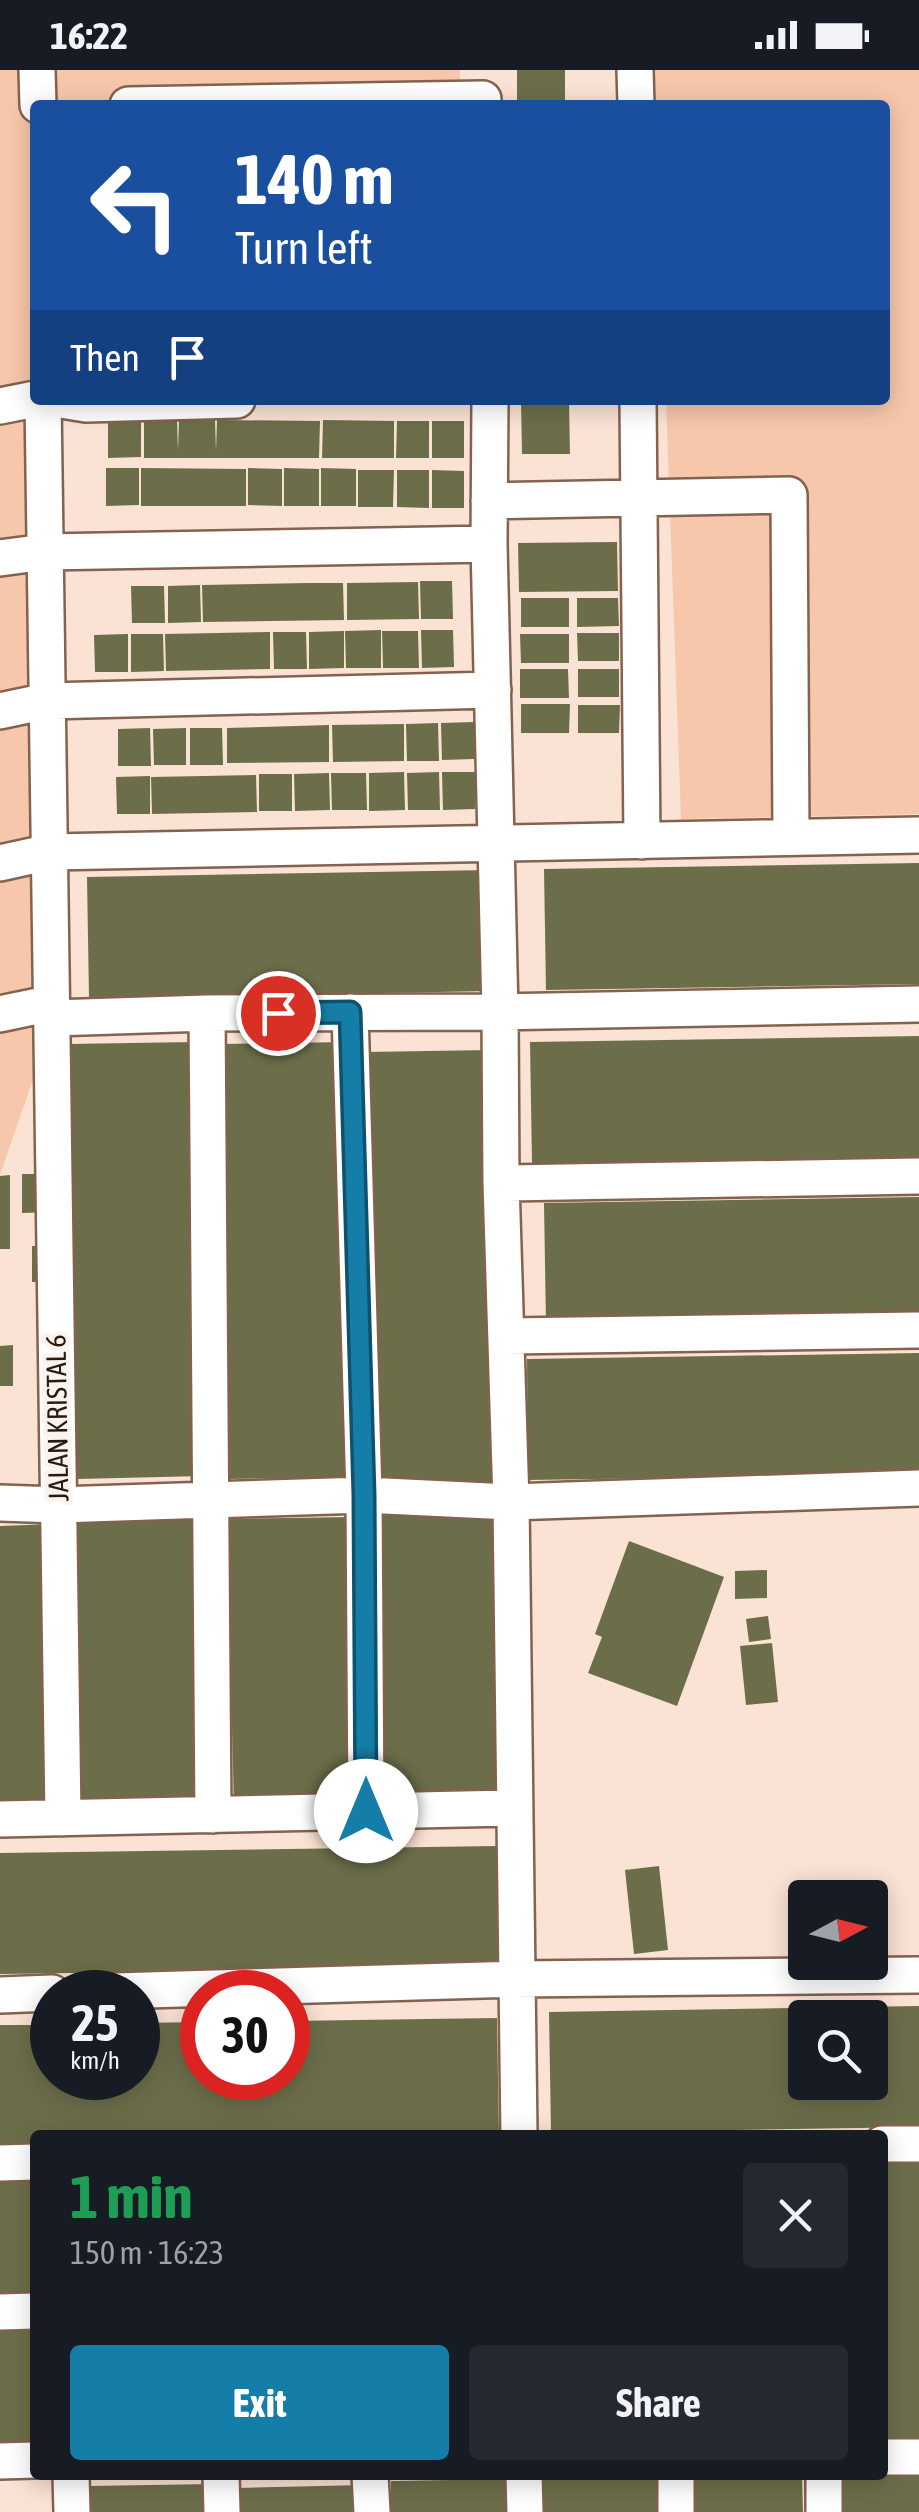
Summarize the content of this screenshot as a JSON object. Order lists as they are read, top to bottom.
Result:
{
  "streets": {
    "street": ["JALAN KRISTAL 6"]
  },
  "north": "right",
  "page": {
    "status": "16:22",
    "turn": ["140 m", "Turn left"],
    "then": "Then",
    "speed": "25 km/h",
    "limit": "30",
    "heading": ["1 min", "150 m · 16:23"],
    "buttons": ["Exit", "Share"]
  }
}
